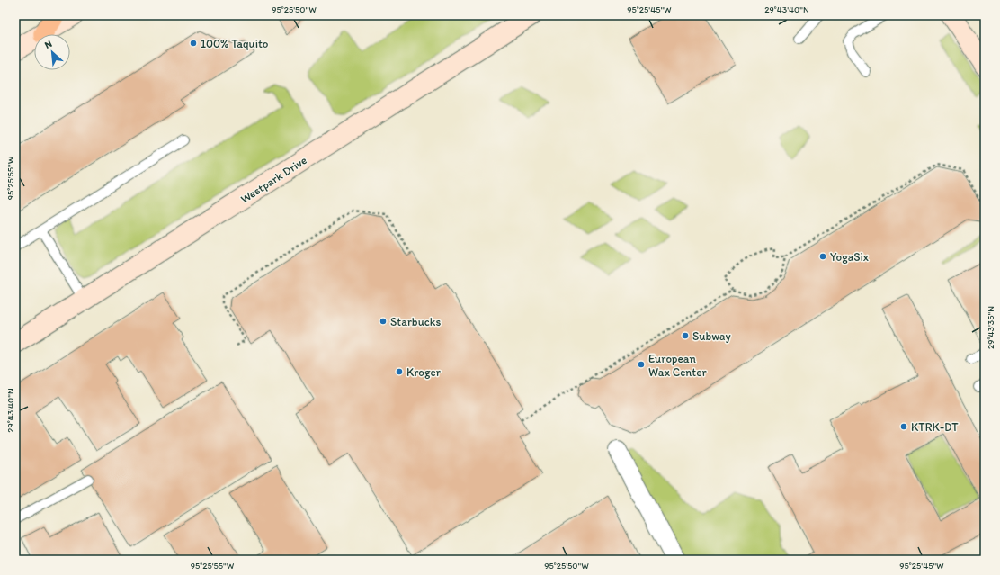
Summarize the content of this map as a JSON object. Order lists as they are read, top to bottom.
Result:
{
  "streets": {
    "main road": ["Westpark Drive"]
  },
  "places": [
    "100% Taquito",
    "YogaSix",
    "Starbucks",
    "Subway",
    "European Wax Center",
    "Kroger",
    "KTRK-DT"
  ],
  "north": "top left",
  "coordinates": [
    "95°25'50\"W",
    "95°25'45\"W",
    "29°43'40\"N",
    "95°25'55\"W",
    "29°43'35\"N"
  ]
}
